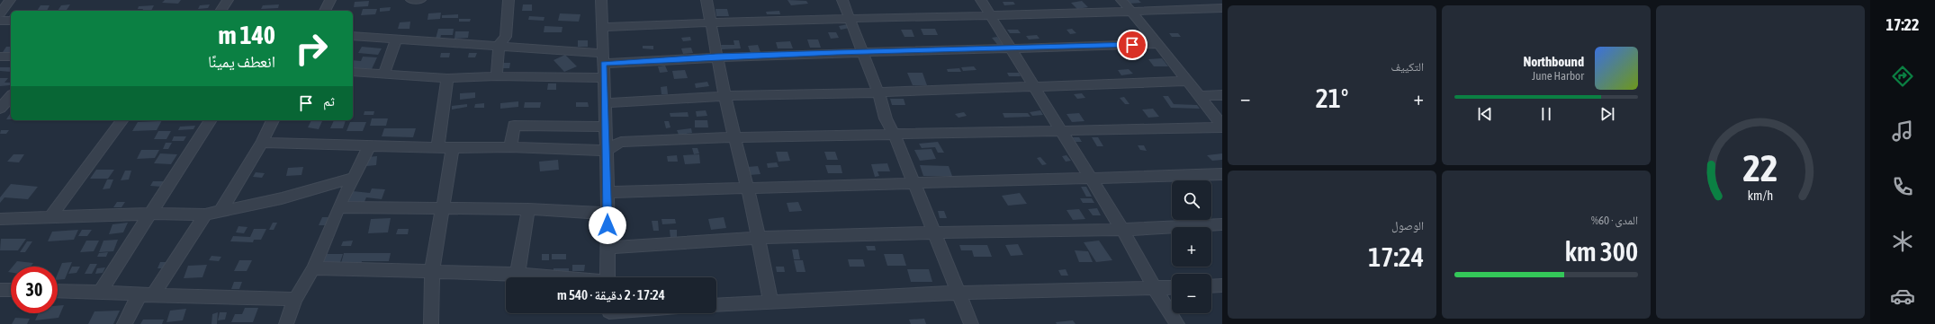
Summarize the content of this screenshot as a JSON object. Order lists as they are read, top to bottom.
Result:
{
  "page": {
    "tabs": "17:22",
    "tile": [
      "التكييف",
      ["المدى · 60%", "300 km"],
      ["الوصول", "17:24"]
    ],
    "turn": ["140 m", "انعطف يمينًا"],
    "song": ["Northbound", "June Harbor"],
    "heat": ["−", "21°", "+"],
    "then": "ثم",
    "map_buttons": ["+", "−"],
    "limit": "30",
    "trip": "17:24 · 2 دقيقة · 540 m",
    "gauge": ["22", "km/h"]
  }
}
